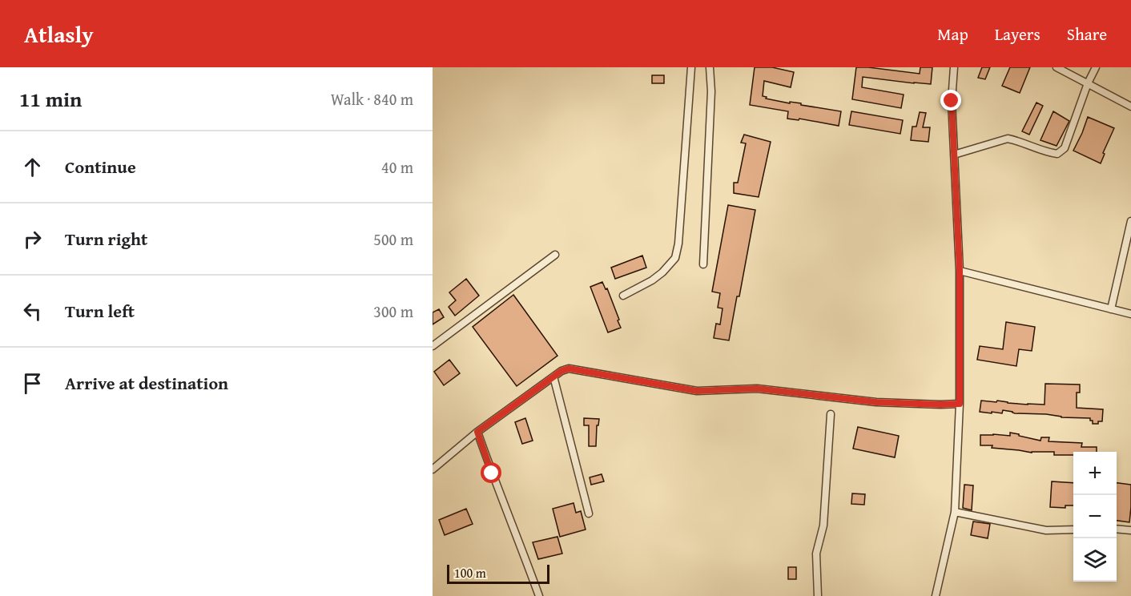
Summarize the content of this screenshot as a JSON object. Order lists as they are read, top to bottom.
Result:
{
  "scale_bar": "100 m",
  "page": {
    "header": "Atlasly",
    "nav": ["Map", "Layers", "Share"],
    "heading": ["11 min", "Walk · 840 m"],
    "list": [
      ["Continue", "40 m"],
      ["Turn right", "500 m"],
      ["Turn left", "300 m"],
      "Arrive at destination"
    ],
    "map_buttons": ["+", "−"],
    "scale": "100 m"
  }
}
